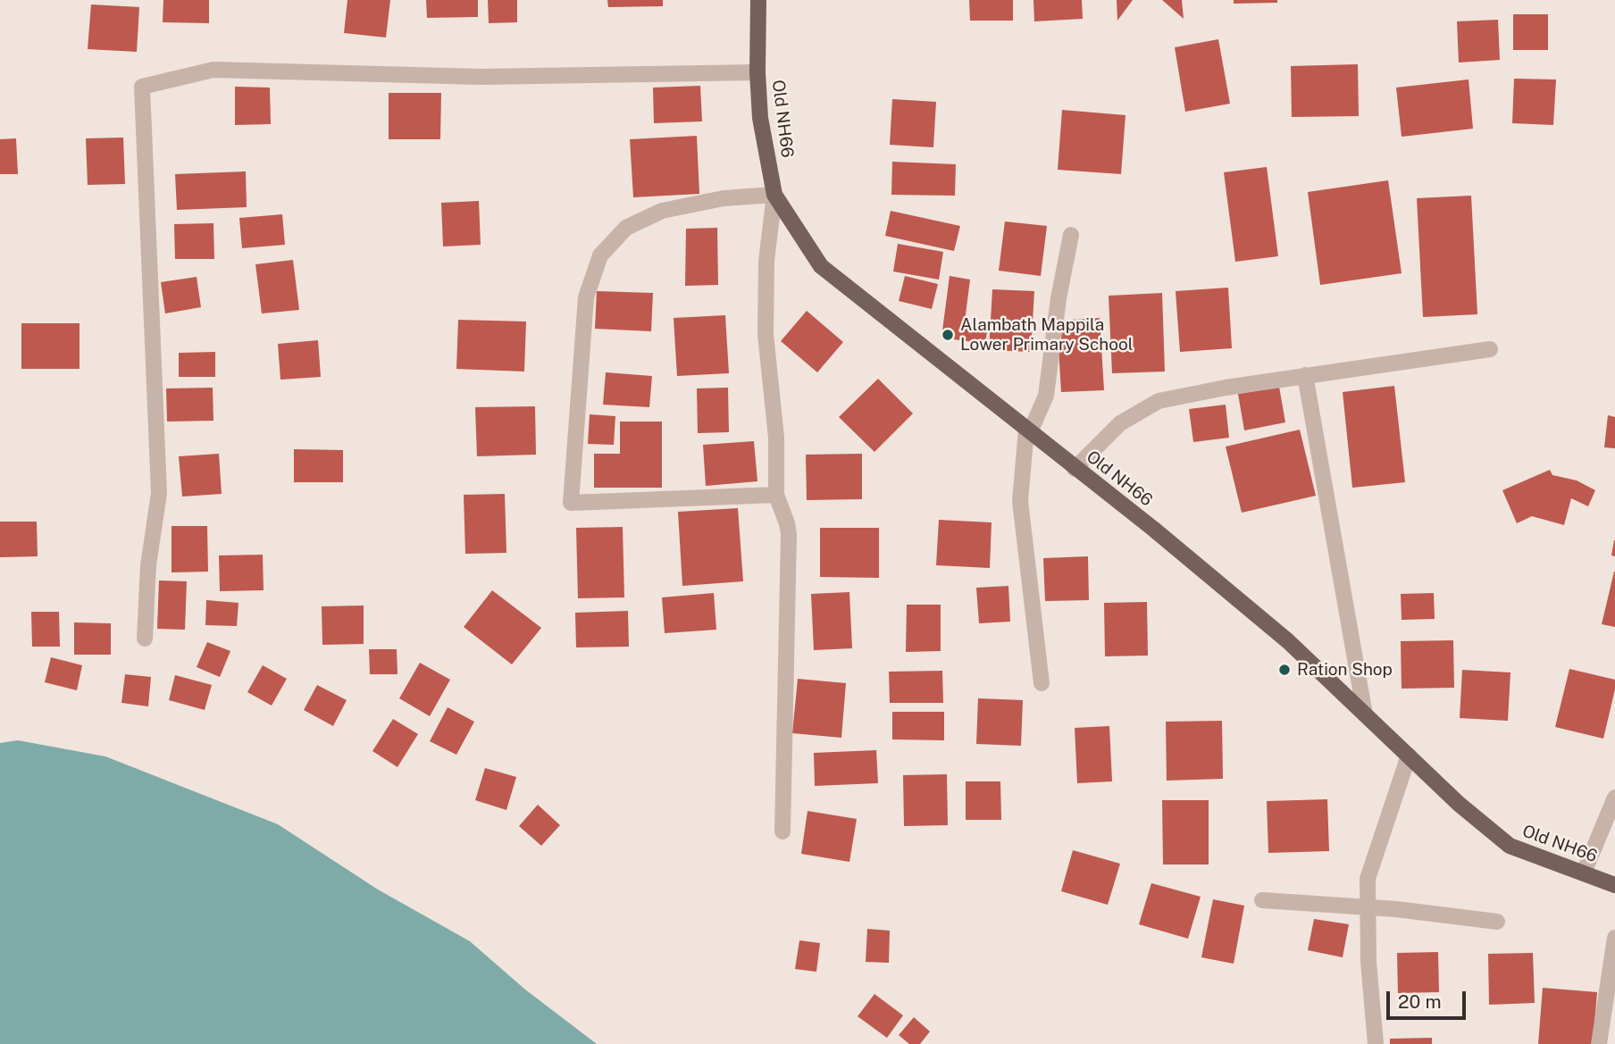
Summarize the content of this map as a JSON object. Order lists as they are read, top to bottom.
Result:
{
  "streets": {
    "main road": ["Old NH66"]
  },
  "places": ["Alambath Mappila Lower Primary School", "Ration Shop"],
  "scale_bar": "20 m"
}
